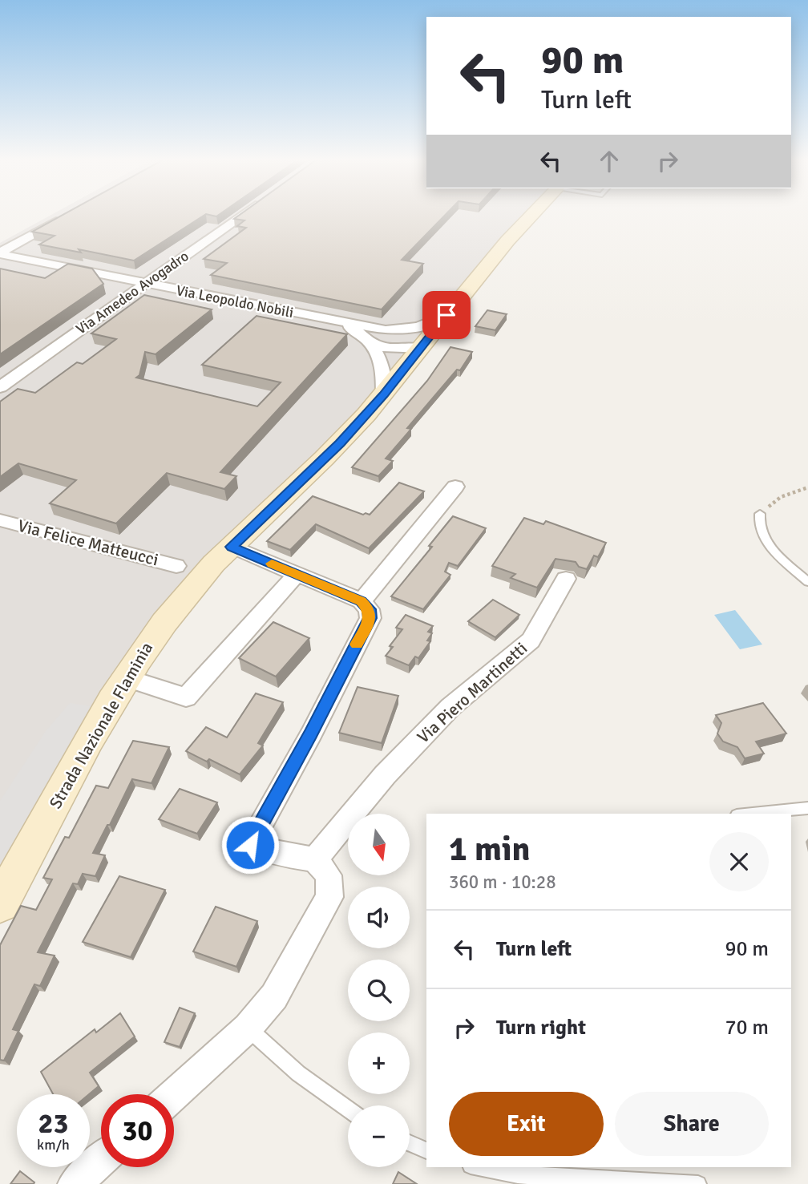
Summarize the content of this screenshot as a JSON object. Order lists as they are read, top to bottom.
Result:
{
  "streets": {
    "main road": ["Strada Nazionale Flaminia"],
    "street": [
      "Via Amedeo Avogadro",
      "Via Leopoldo Nobili",
      "Via Felice Matteucci",
      "Via Piero Martinetti"
    ]
  },
  "crossings": [
    ["Via Amedeo Avogadro", "Via Leopoldo Nobili"],
    ["Via Leopoldo Nobili", "Strada Nazionale Flaminia"]
  ],
  "north": "bottom",
  "page": {
    "turn": ["90 m", "Turn left"],
    "map_buttons": ["+", "−"],
    "heading": ["1 min", "360 m · 10:28"],
    "list": [
      {
        "name": "Turn left",
        "value": "90 m"
      },
      {
        "name": "Turn right",
        "value": "70 m"
      }
    ],
    "buttons": ["Exit", "Share"],
    "speed": "23 km/h",
    "limit": "30"
  }
}
